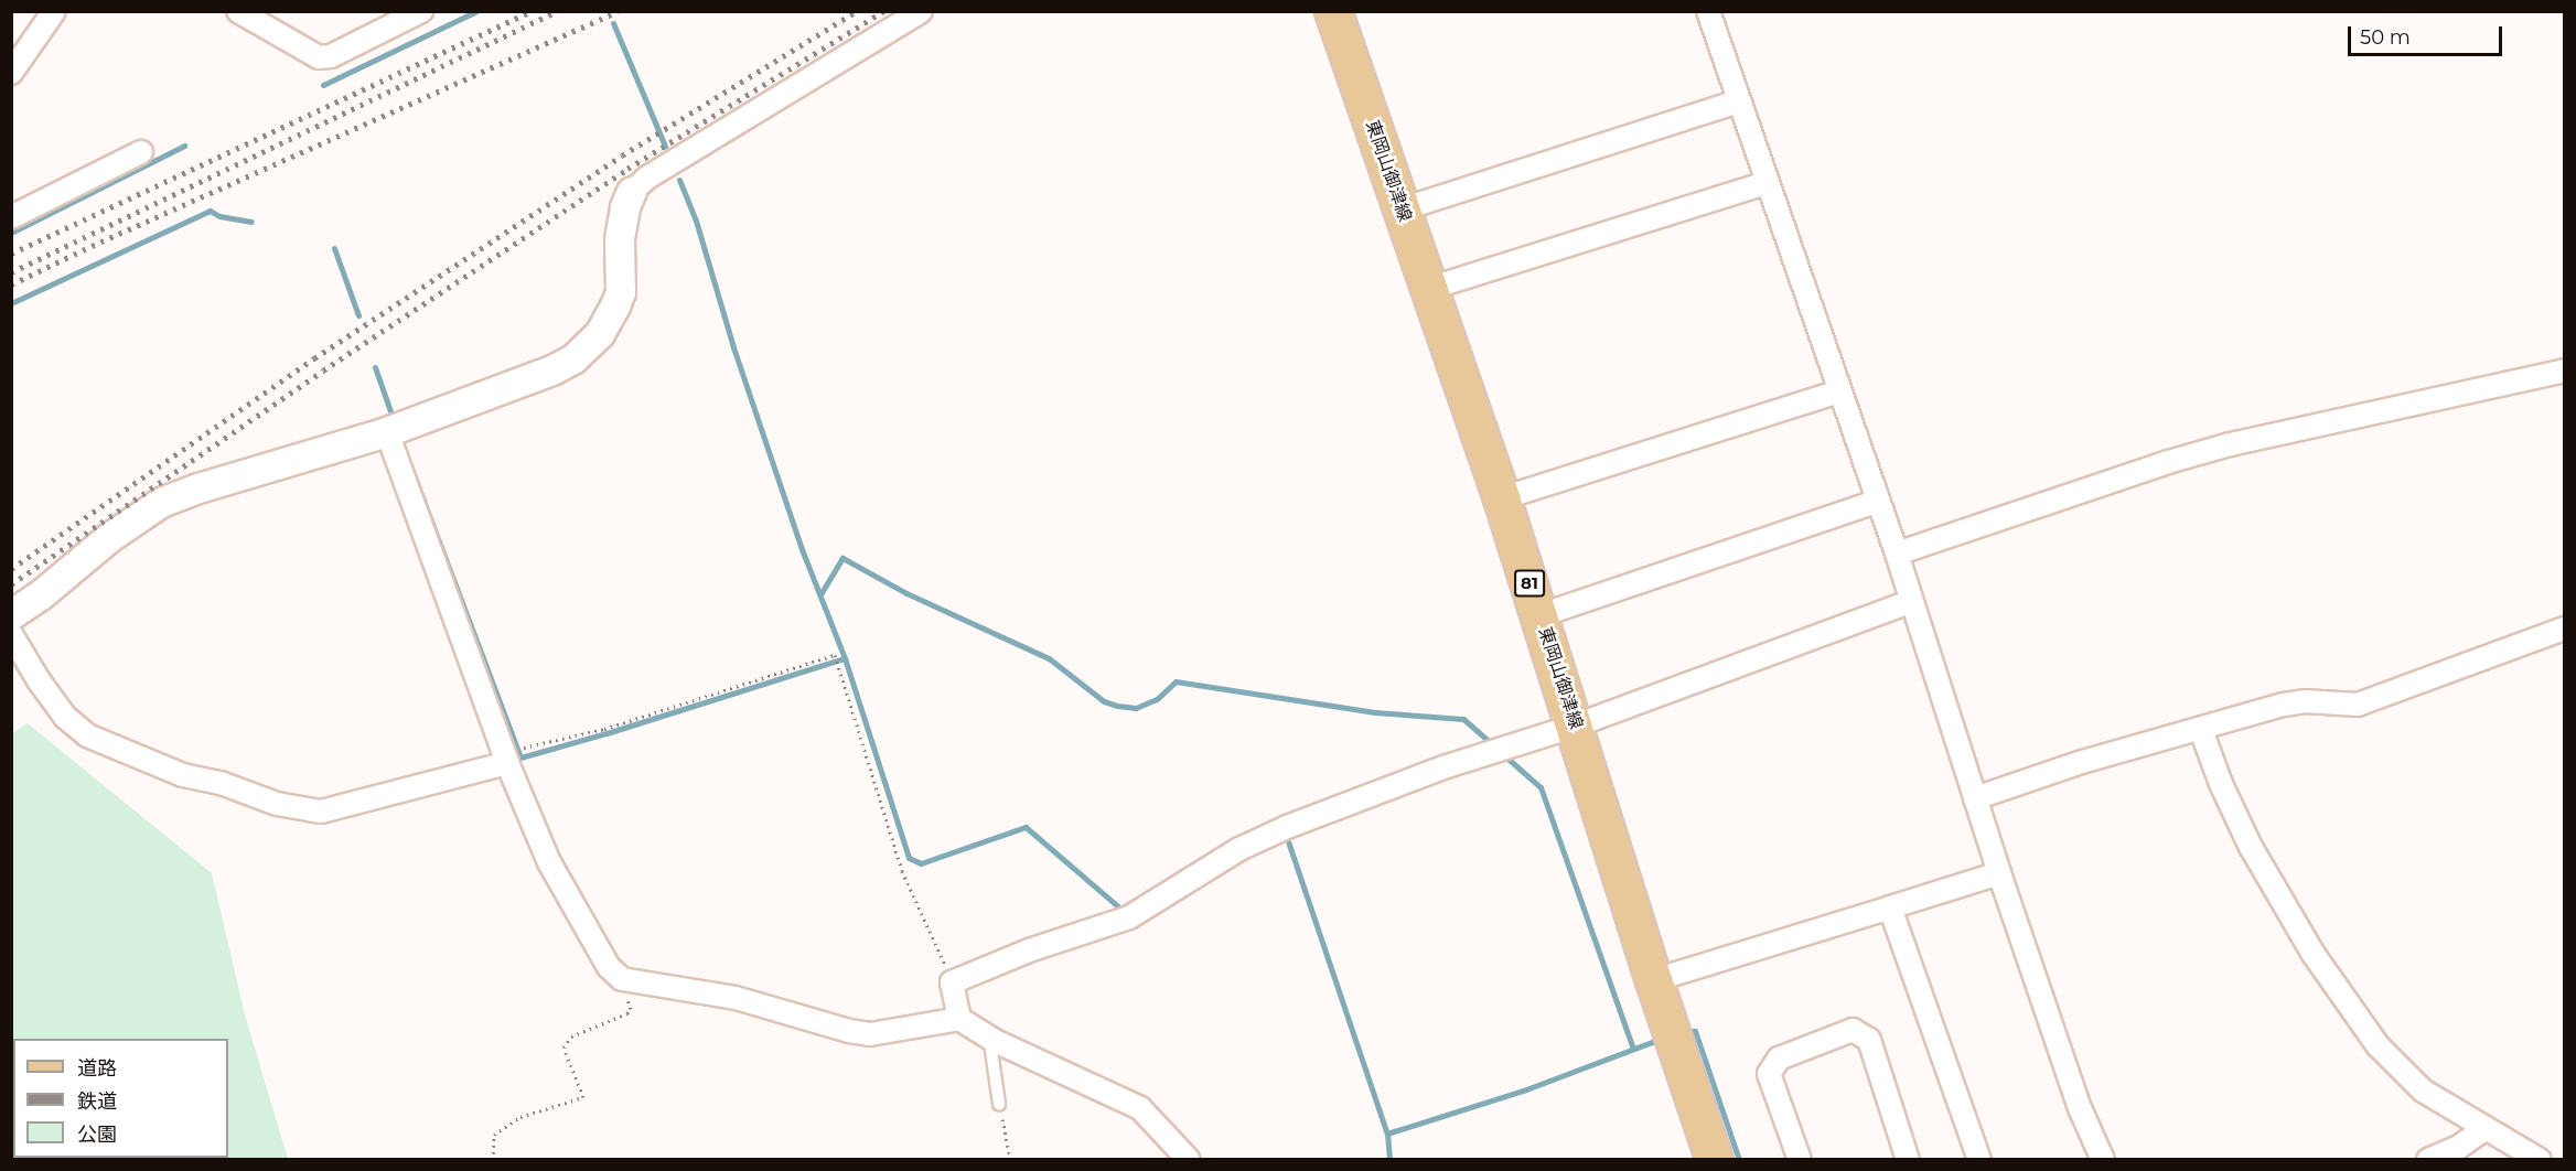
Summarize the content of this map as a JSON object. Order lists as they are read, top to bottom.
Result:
{
  "streets": {
    "main road": ["東岡山御津線", "81"]
  },
  "legend": ["道路", "鉄道", "公園"],
  "scale_bar": "50 m"
}
